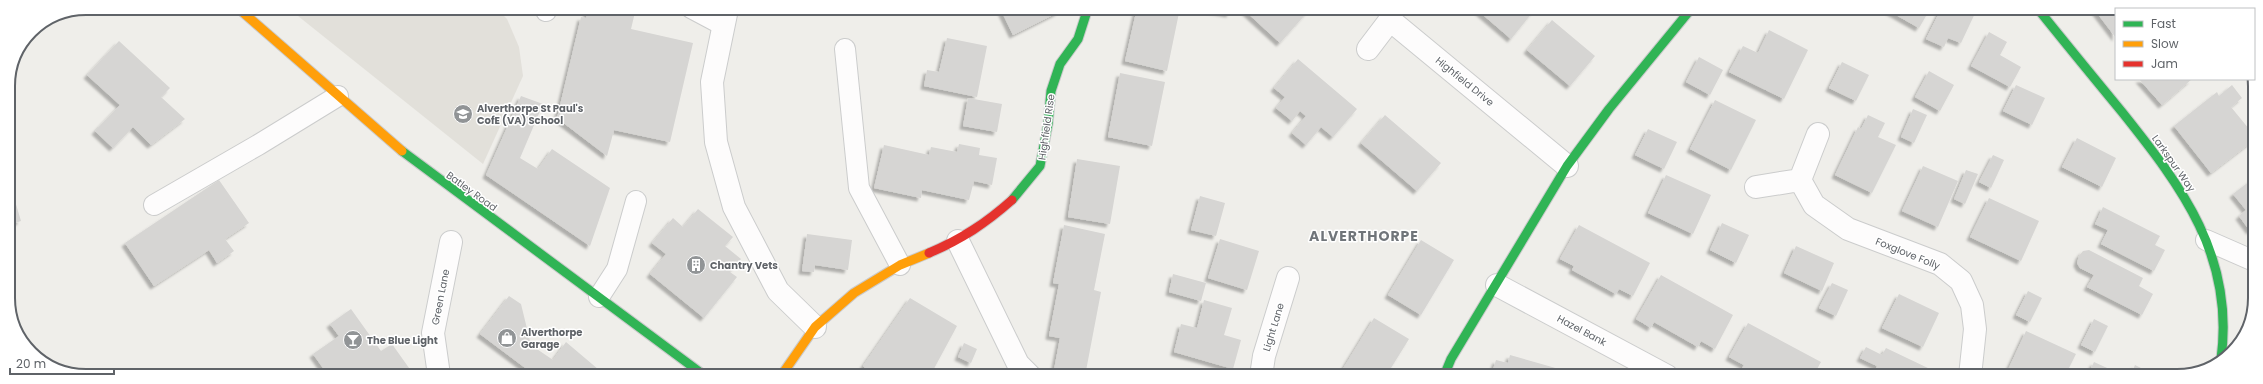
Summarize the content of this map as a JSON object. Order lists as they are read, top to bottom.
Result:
{
  "streets": {
    "street": [
      "Highfield Drive",
      "Highfield Rise",
      "Larkspur Way",
      "Batley Road",
      "Foxglove Folly",
      "Green Lane",
      "Light Lane",
      "Hazel Bank"
    ]
  },
  "districts": ["ALVERTHORPE"],
  "places": {
    "school or university": ["Alverthorpe St Paul's CofE (VA) School"],
    "building": ["Chantry Vets"],
    "shop": ["Alverthorpe Garage"],
    "bar": ["The Blue Light"]
  },
  "legend": ["Fast", "Slow", "Jam"],
  "scale_bar": "20 m"
}
